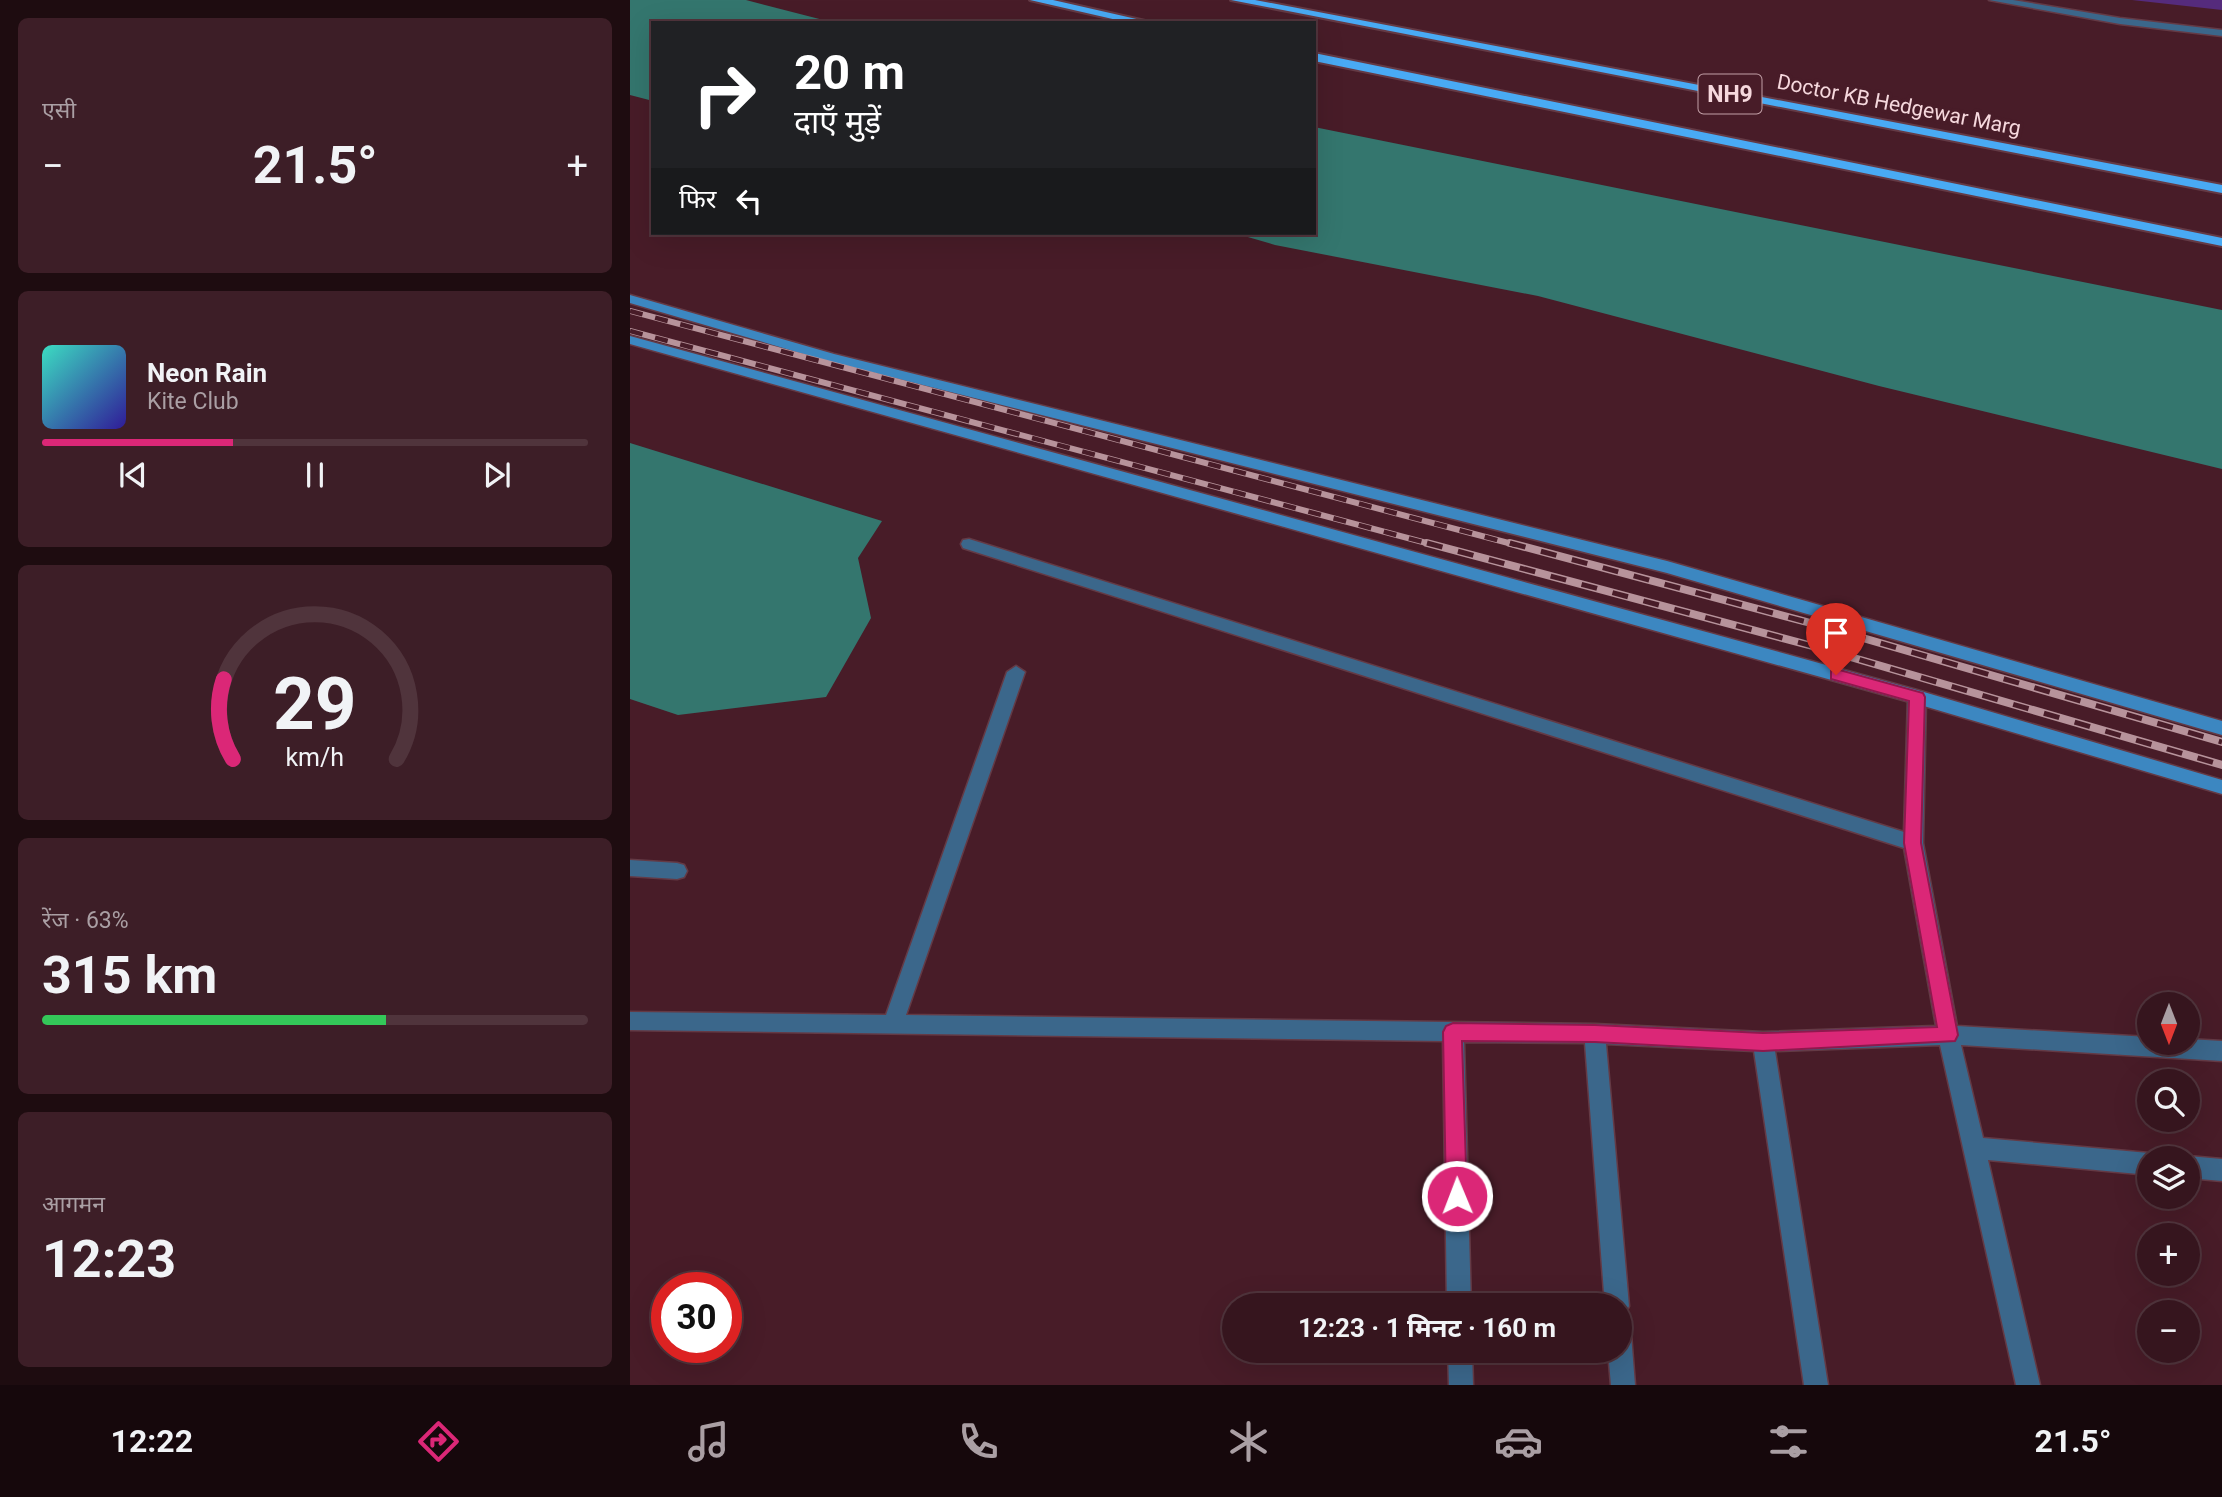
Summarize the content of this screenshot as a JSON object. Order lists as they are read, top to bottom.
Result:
{
  "streets": {
    "highway": ["NH9", "Doctor KB Hedgewar Marg"]
  },
  "north": "bottom",
  "page": {
    "tile": [
      "एसी",
      ["रेंज · 63%", "315 km"],
      ["आगमन", "12:23"]
    ],
    "turn": ["20 m", "दाएँ मुड़ें"],
    "heat": ["−", "21.5°", "+"],
    "then": "फिर",
    "song": ["Neon Rain", "Kite Club"],
    "map_buttons": ["+", "−"],
    "limit": "30",
    "trip": "12:23 · 1 मिनट · 160 m",
    "tabs": ["12:22", "21.5°"],
    "gauge": ["29", "km/h"]
  }
}
